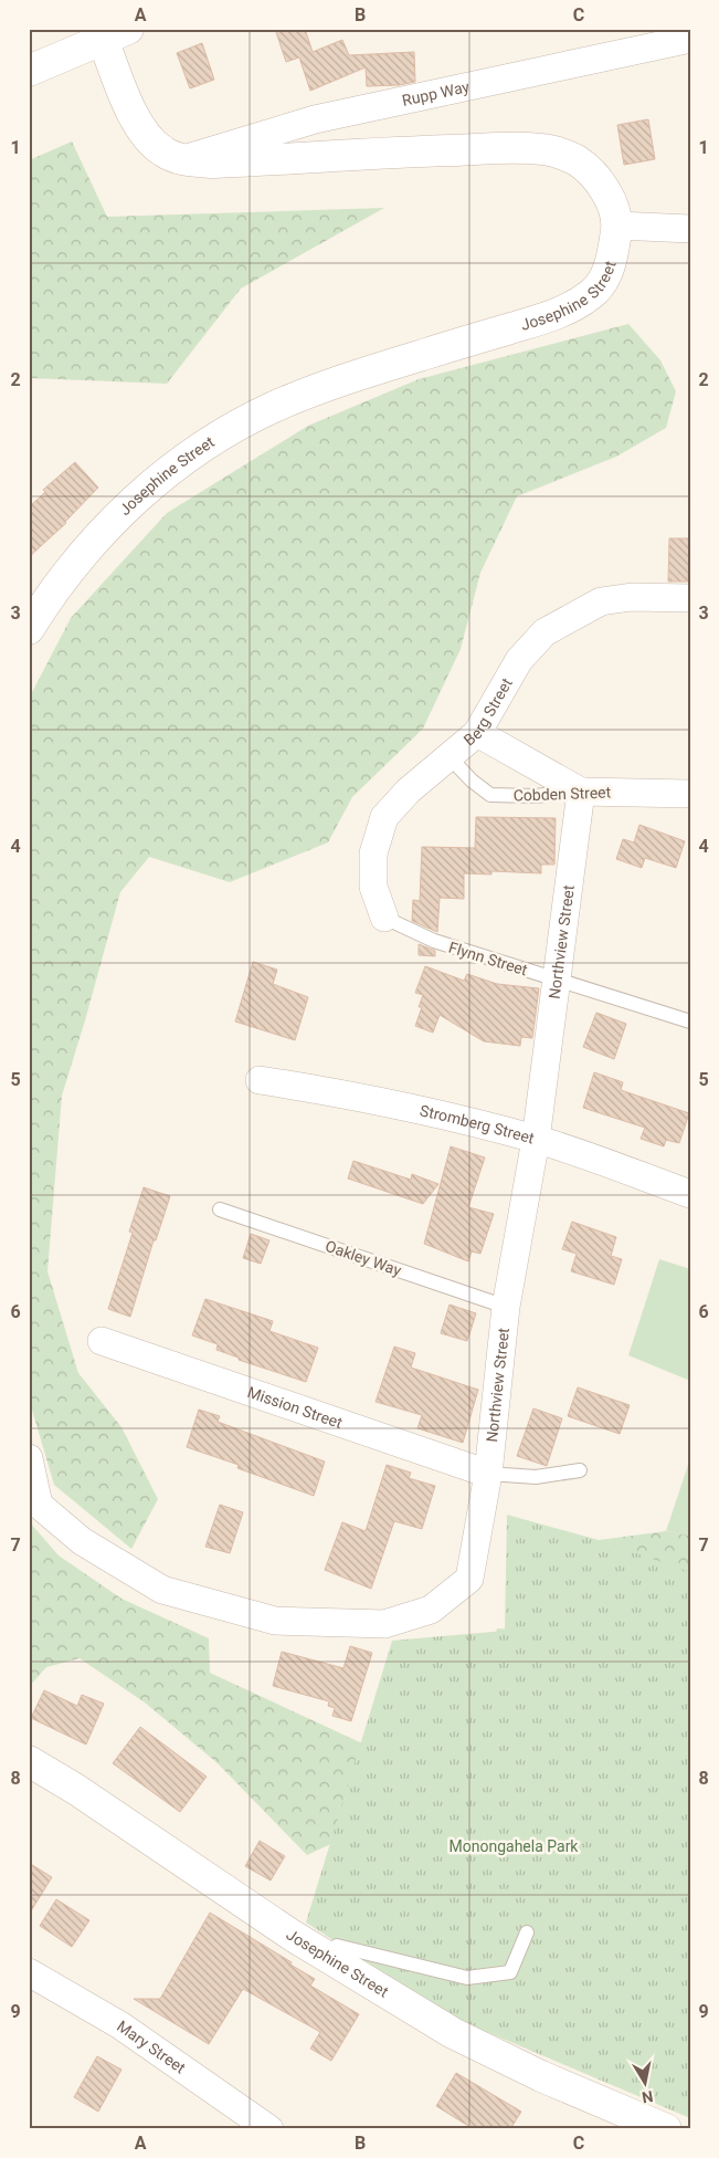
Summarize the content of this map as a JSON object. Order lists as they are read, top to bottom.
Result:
{
  "streets": {
    "street": [
      "Rupp Way",
      "Josephine Street",
      "Berg Street",
      "Cobden Street",
      "Northview Street",
      "Stromberg Street",
      "Mission Street",
      "Mary Street"
    ],
    "lane": ["Flynn Street", "Oakley Way"]
  },
  "crossings": [
    ["Rupp Way", "Josephine Street"],
    ["Berg Street", "Cobden Street"],
    ["Berg Street", "Flynn Street"],
    ["Cobden Street", "Northview Street"],
    ["Northview Street", "Flynn Street"],
    ["Northview Street", "Stromberg Street"],
    ["Northview Street", "Oakley Way"],
    ["Northview Street", "Mission Street"]
  ],
  "parks": ["Monongahela Park"],
  "north": "bottom",
  "grid": {
    "columns": ["A", "B", "C"],
    "rows": [
      "1",
      "2",
      "3",
      "4",
      "5",
      "6",
      "7",
      "8",
      "9"
    ]
  }
}
